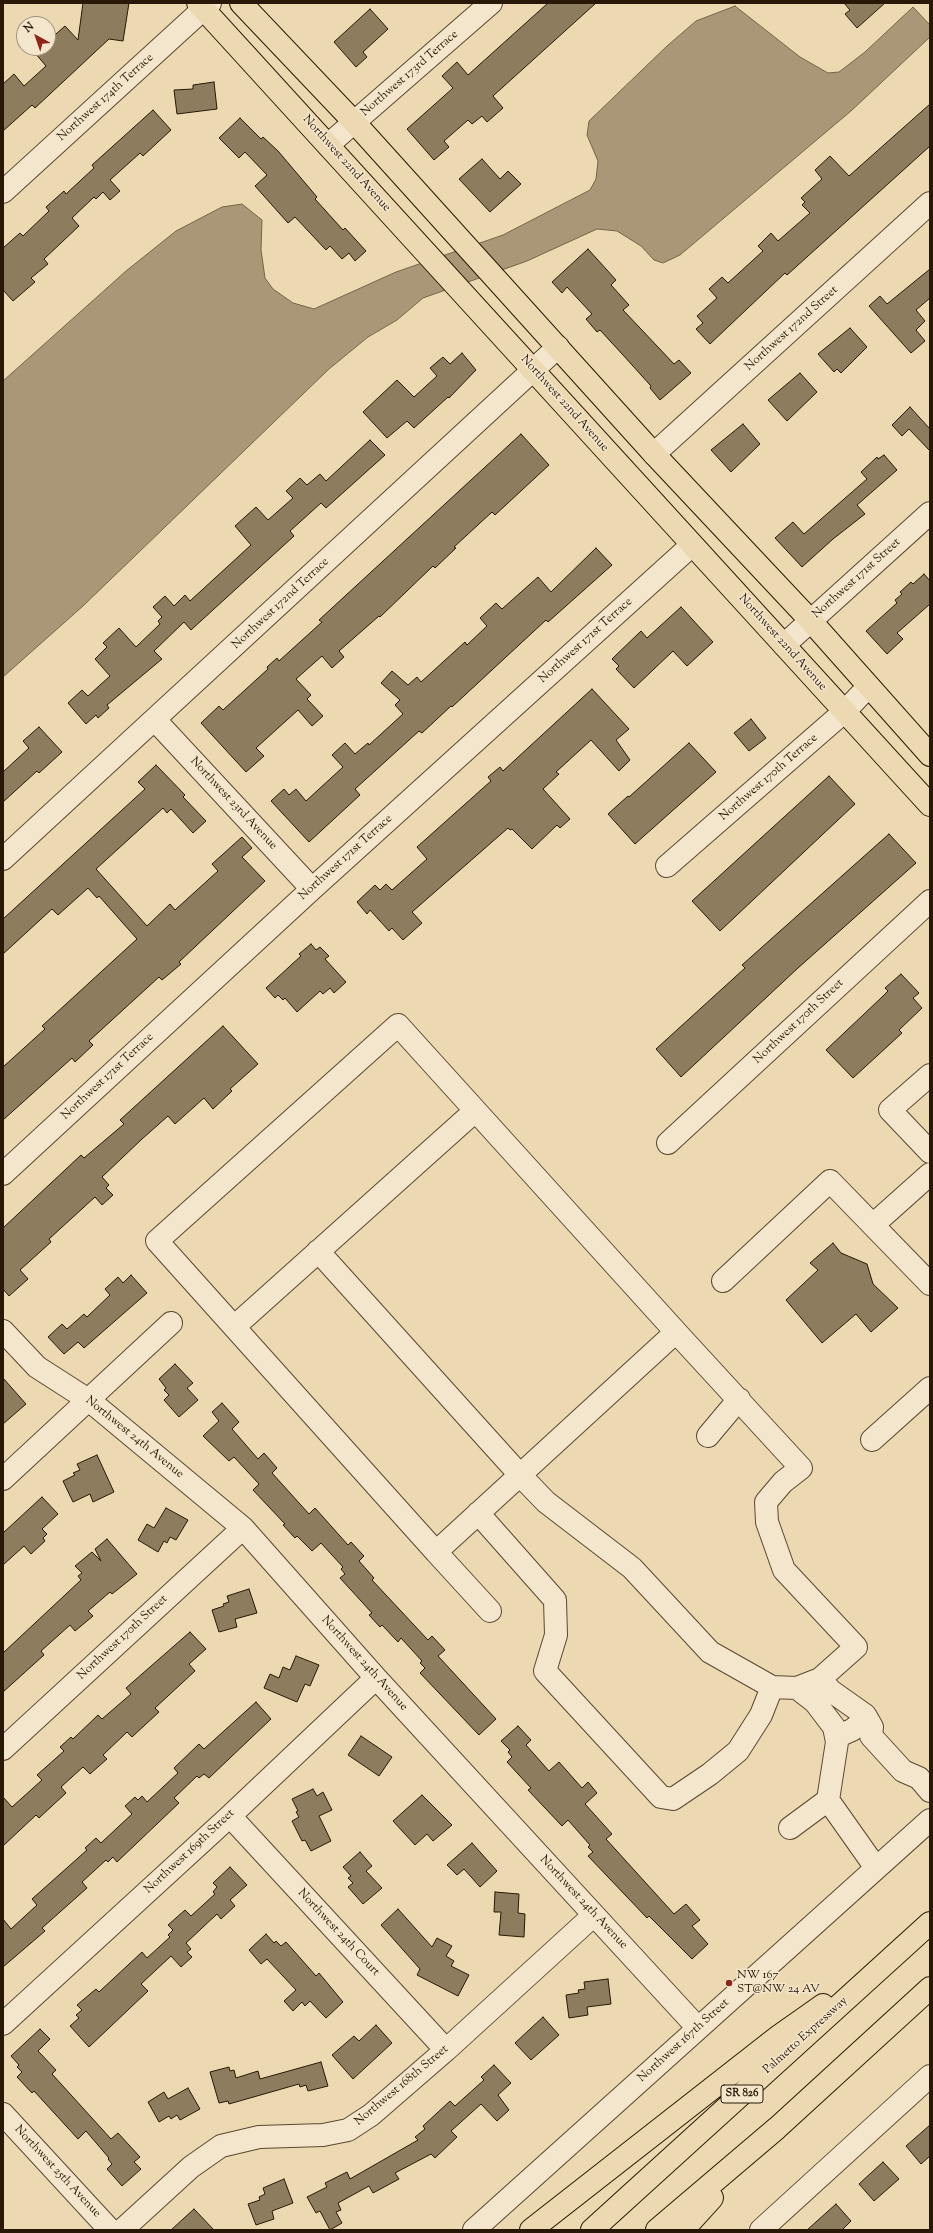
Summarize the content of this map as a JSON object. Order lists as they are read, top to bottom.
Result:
{
  "streets": {
    "main road": ["Northwest 22nd Avenue", "Palmetto Expressway", "SR 826"],
    "street": [
      "Northwest 173rd Terrace",
      "Northwest 174th Terrace",
      "Northwest 172nd Street",
      "Northwest 171st Street",
      "Northwest 172nd Terrace",
      "Northwest 171st Terrace",
      "Northwest 170th Terrace",
      "Northwest 23rd Avenue",
      "Northwest 170th Street",
      "Northwest 24th Avenue",
      "Northwest 169th Street",
      "Northwest 24th Court",
      "Northwest 167th Street",
      "Northwest 168th Street",
      "Northwest 25th Avenue"
    ]
  },
  "crossings": [
    ["Northwest 173rd Terrace", "Northwest 22nd Avenue"],
    ["Northwest 174th Terrace", "Northwest 22nd Avenue"],
    ["Northwest 22nd Avenue", "Northwest 171st Street"],
    ["Northwest 22nd Avenue", "Northwest 172nd Terrace"],
    ["Northwest 22nd Avenue", "Northwest 171st Terrace"],
    ["Northwest 22nd Avenue", "Northwest 170th Terrace"],
    ["Northwest 172nd Terrace", "Northwest 23rd Avenue"],
    ["Northwest 171st Terrace", "Northwest 23rd Avenue"],
    ["Northwest 170th Street", "Northwest 24th Avenue"],
    ["Northwest 24th Avenue", "Northwest 169th Street"],
    ["Northwest 24th Avenue", "Northwest 167th Street"],
    ["Northwest 24th Avenue", "Northwest 168th Street"],
    ["Northwest 169th Street", "Northwest 24th Court"],
    ["Northwest 24th Court", "Northwest 168th Street"]
  ],
  "places": ["NW 167 ST@NW 24 AV"],
  "north": "top left"
}
